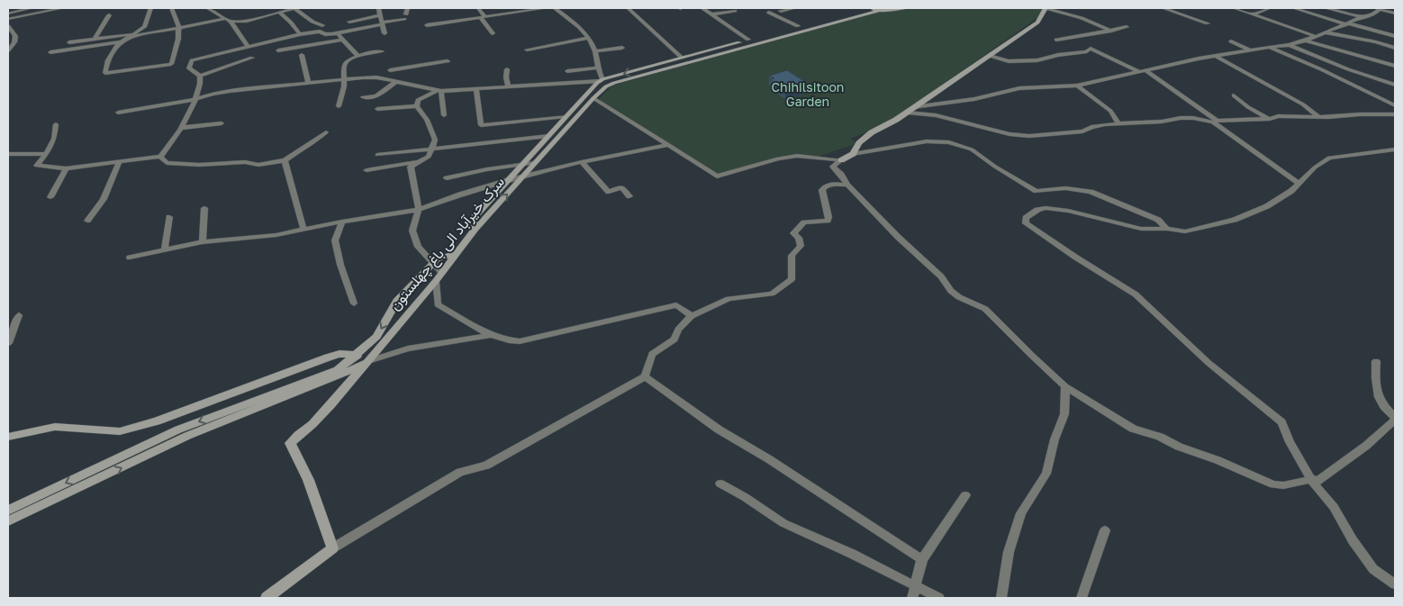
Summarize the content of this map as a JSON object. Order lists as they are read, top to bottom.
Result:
{
  "streets": {
    "main road": ["سرک خیرآباد الی باغ چهلستون"]
  },
  "parks": ["Chihilsitoon Garden"]
}
